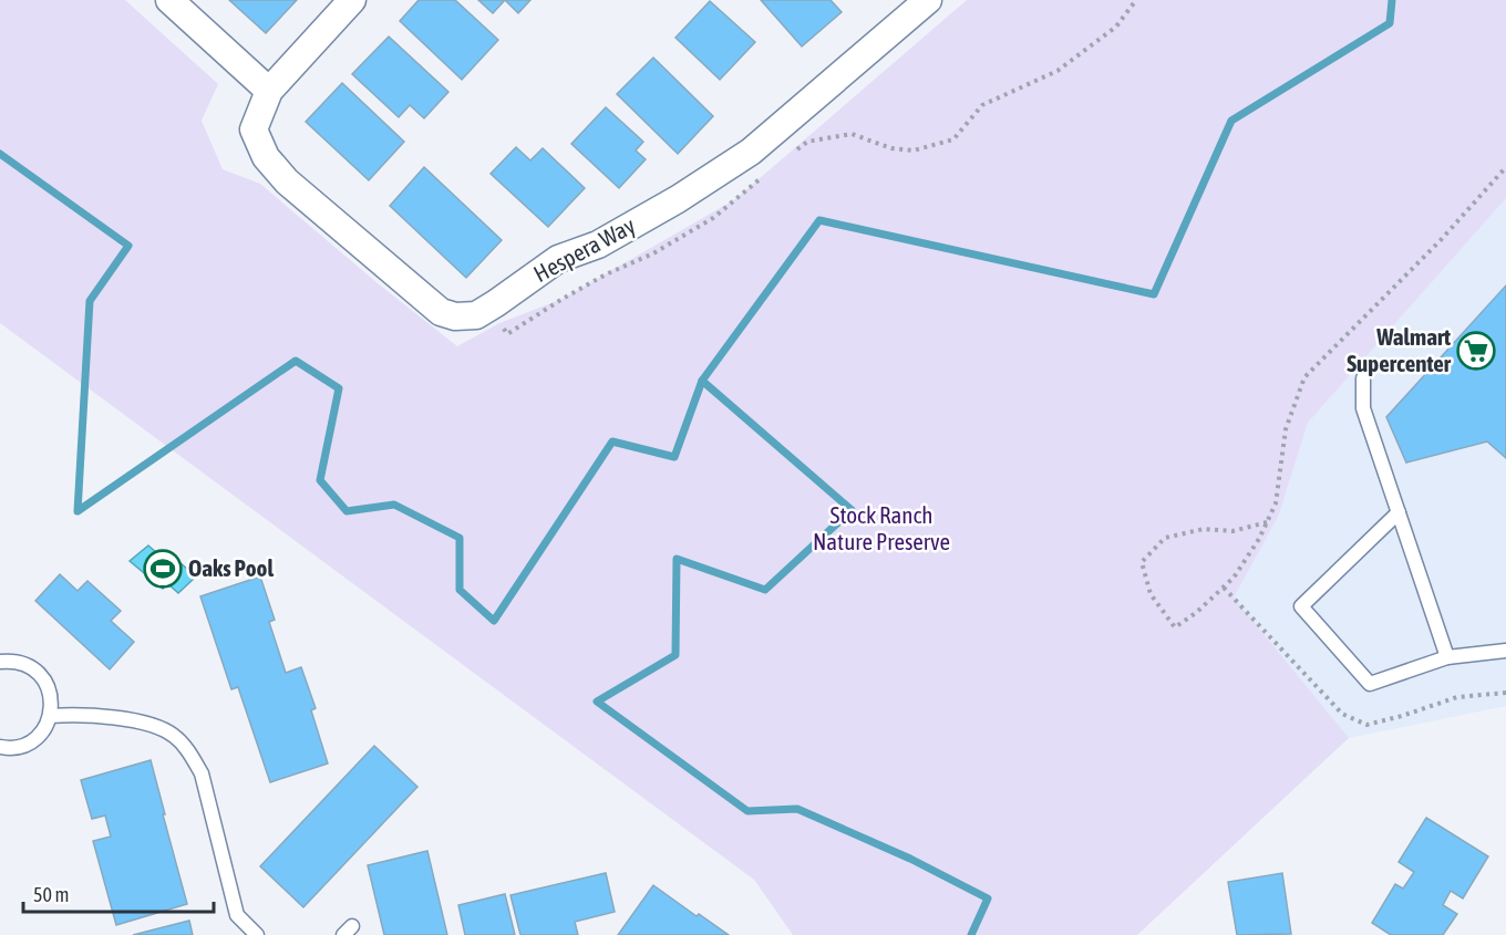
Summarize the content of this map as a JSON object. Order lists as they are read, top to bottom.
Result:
{
  "streets": {
    "street": ["Hespera Way"]
  },
  "parks": ["Stock Ranch Nature Preserve"],
  "places": {
    "supermarket": ["Walmart Supercenter"],
    "sports": ["Oaks Pool"]
  },
  "scale_bar": "50 m"
}
